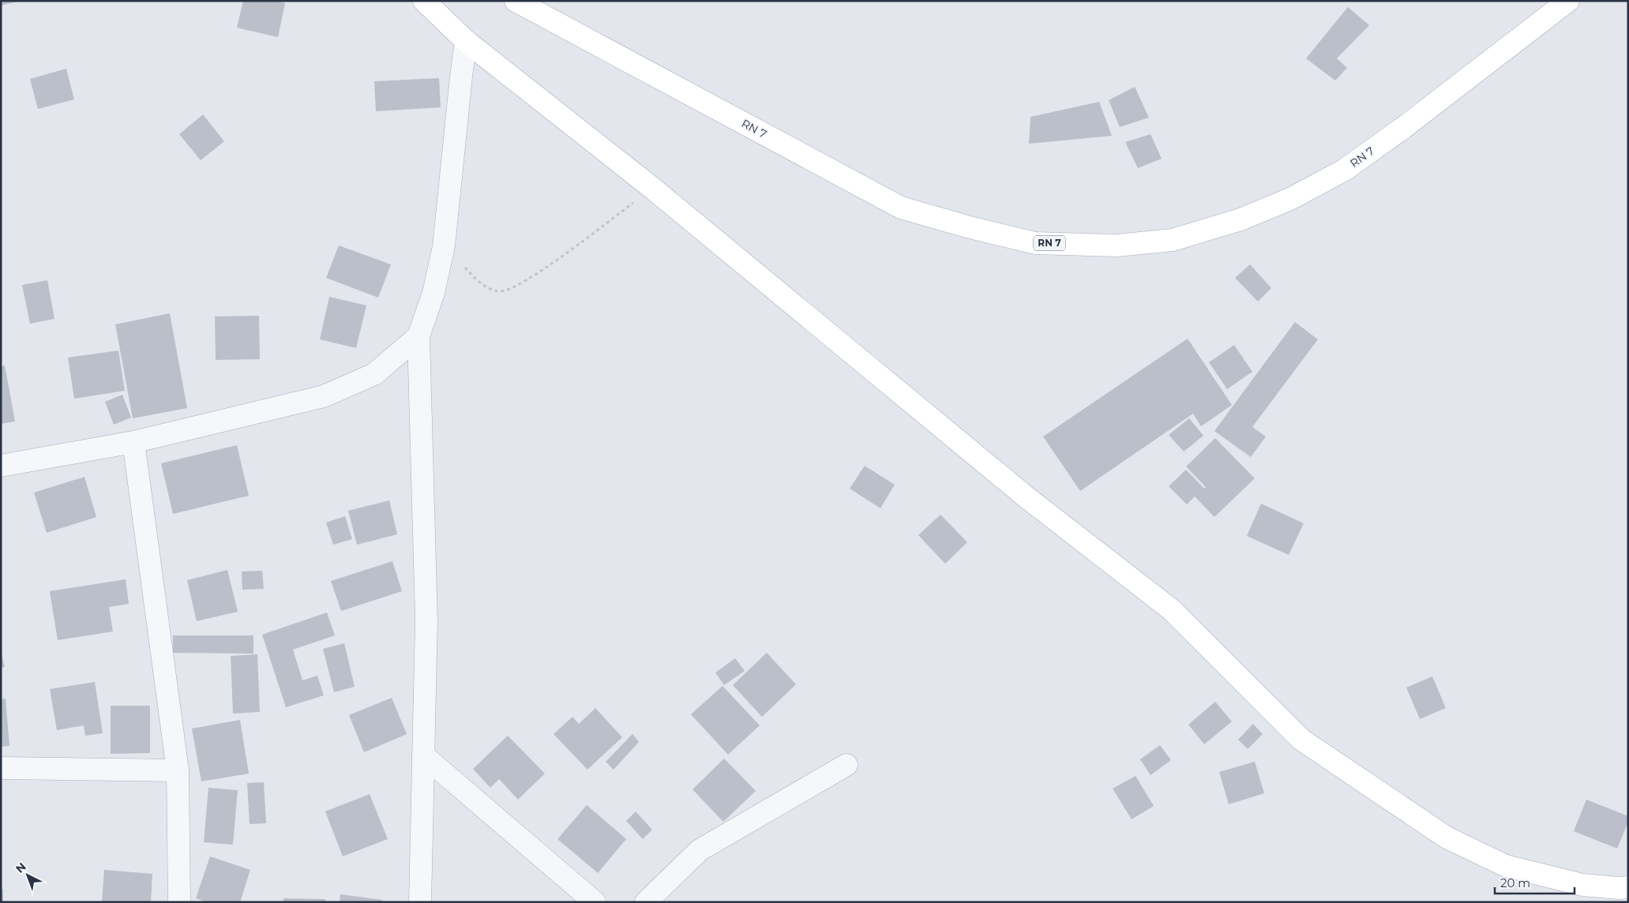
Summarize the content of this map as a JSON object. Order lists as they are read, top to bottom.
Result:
{
  "streets": {
    "main road": ["RN 7"]
  },
  "scale_bar": "20 m",
  "north": "top left"
}
